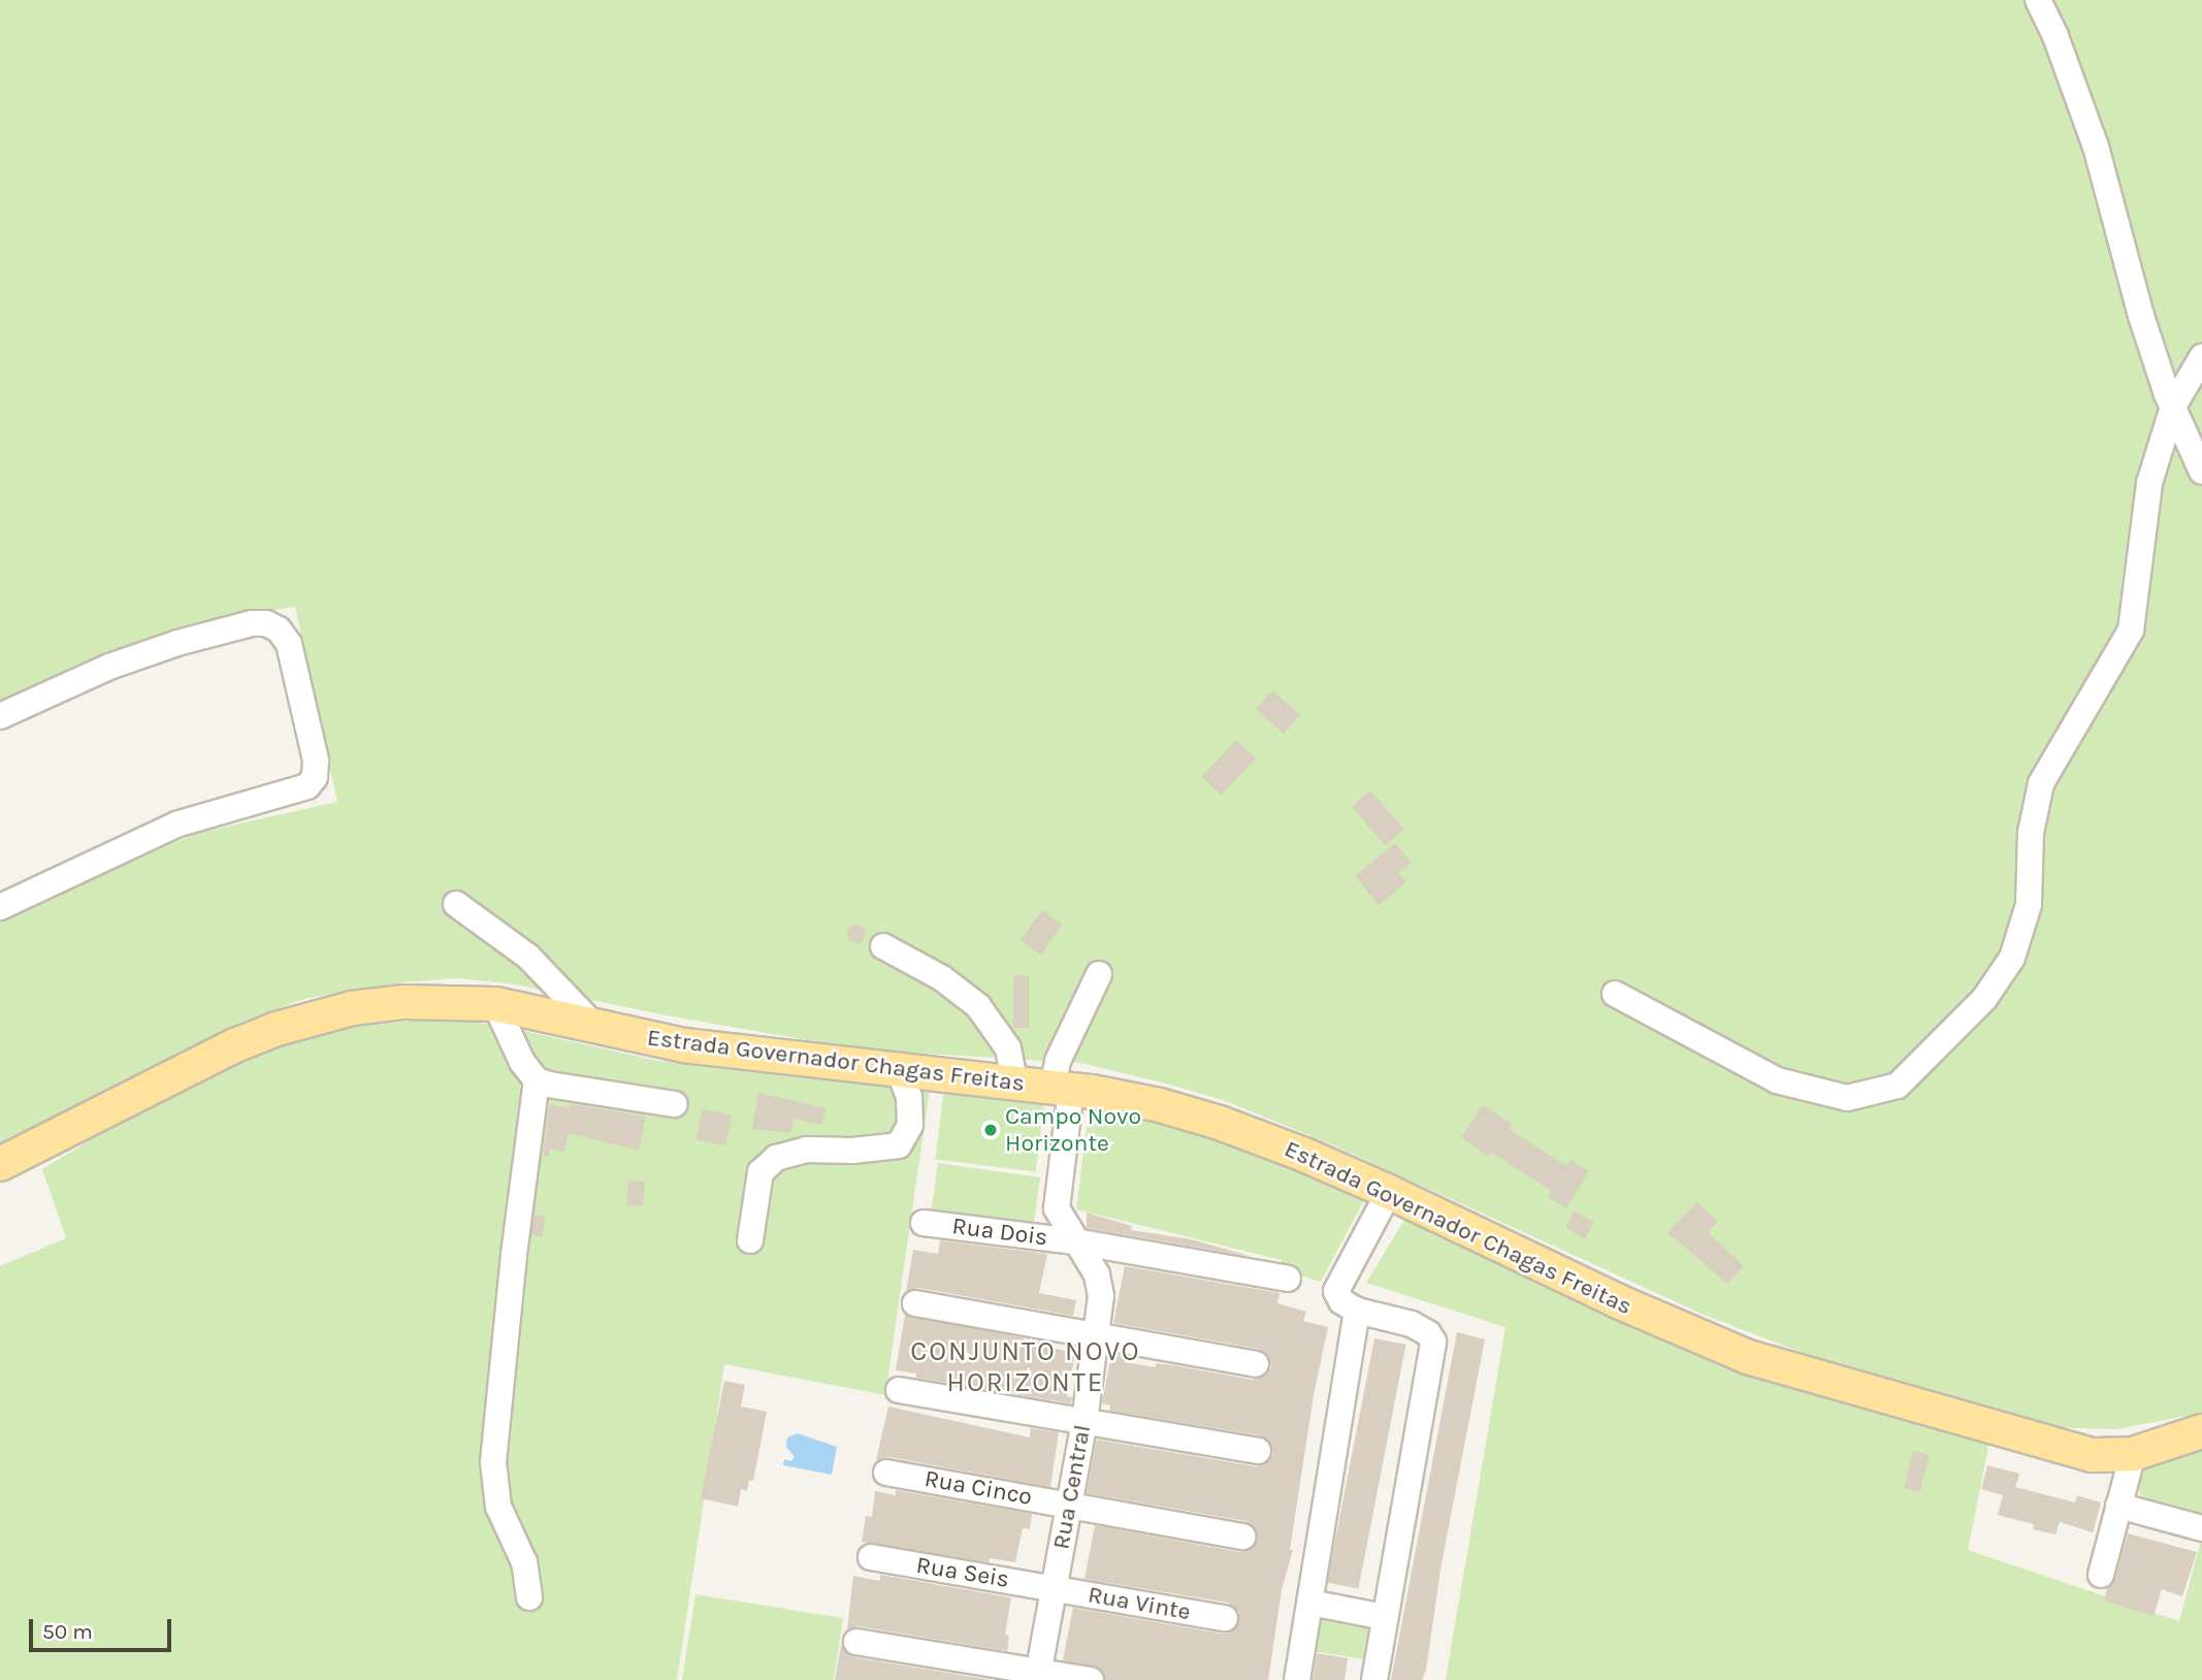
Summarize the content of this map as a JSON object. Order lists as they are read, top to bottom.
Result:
{
  "streets": {
    "main road": ["Estrada Governador Chagas Freitas"],
    "street": [
      "Rua Dois",
      "Rua Central",
      "Rua Cinco",
      "Rua Seis",
      "Rua Vinte"
    ]
  },
  "crossings": [
    ["Estrada Governador Chagas Freitas", "Rua Central"],
    ["Rua Dois", "Rua Central"],
    ["Rua Central", "Rua Cinco"],
    ["Rua Central", "Rua Seis"],
    ["Rua Central", "Rua Vinte"],
    ["Rua Seis", "Rua Vinte"]
  ],
  "districts": ["CONJUNTO NOVO HORIZONTE"],
  "places": ["Campo Novo Horizonte"],
  "scale_bar": "50 m"
}
